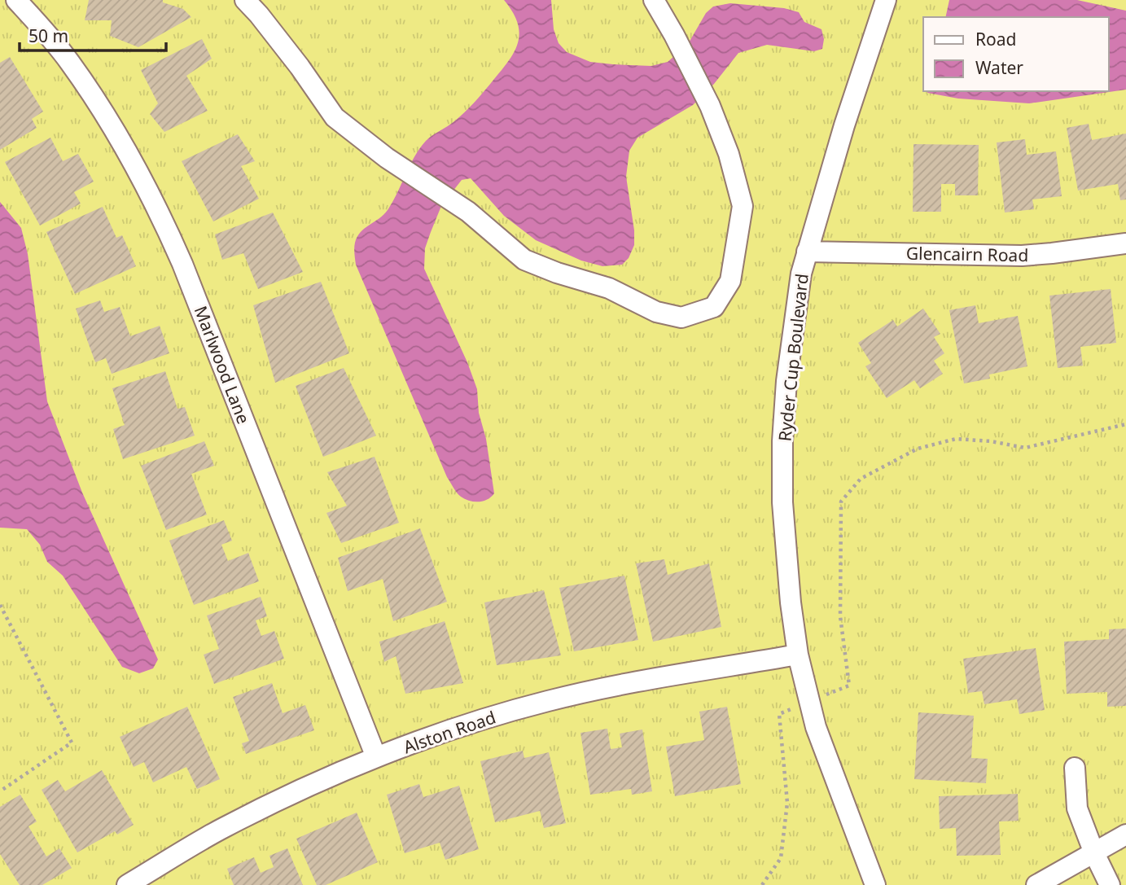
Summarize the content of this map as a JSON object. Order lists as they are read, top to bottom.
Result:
{
  "streets": {
    "street": [
      "Glencairn Road",
      "Ryder Cup Boulevard",
      "Marlwood Lane",
      "Alston Road"
    ]
  },
  "crossings": [
    ["Glencairn Road", "Ryder Cup Boulevard"],
    ["Ryder Cup Boulevard", "Alston Road"],
    ["Marlwood Lane", "Alston Road"]
  ],
  "legend": ["Road", "Water"],
  "scale_bar": "50 m"
}
